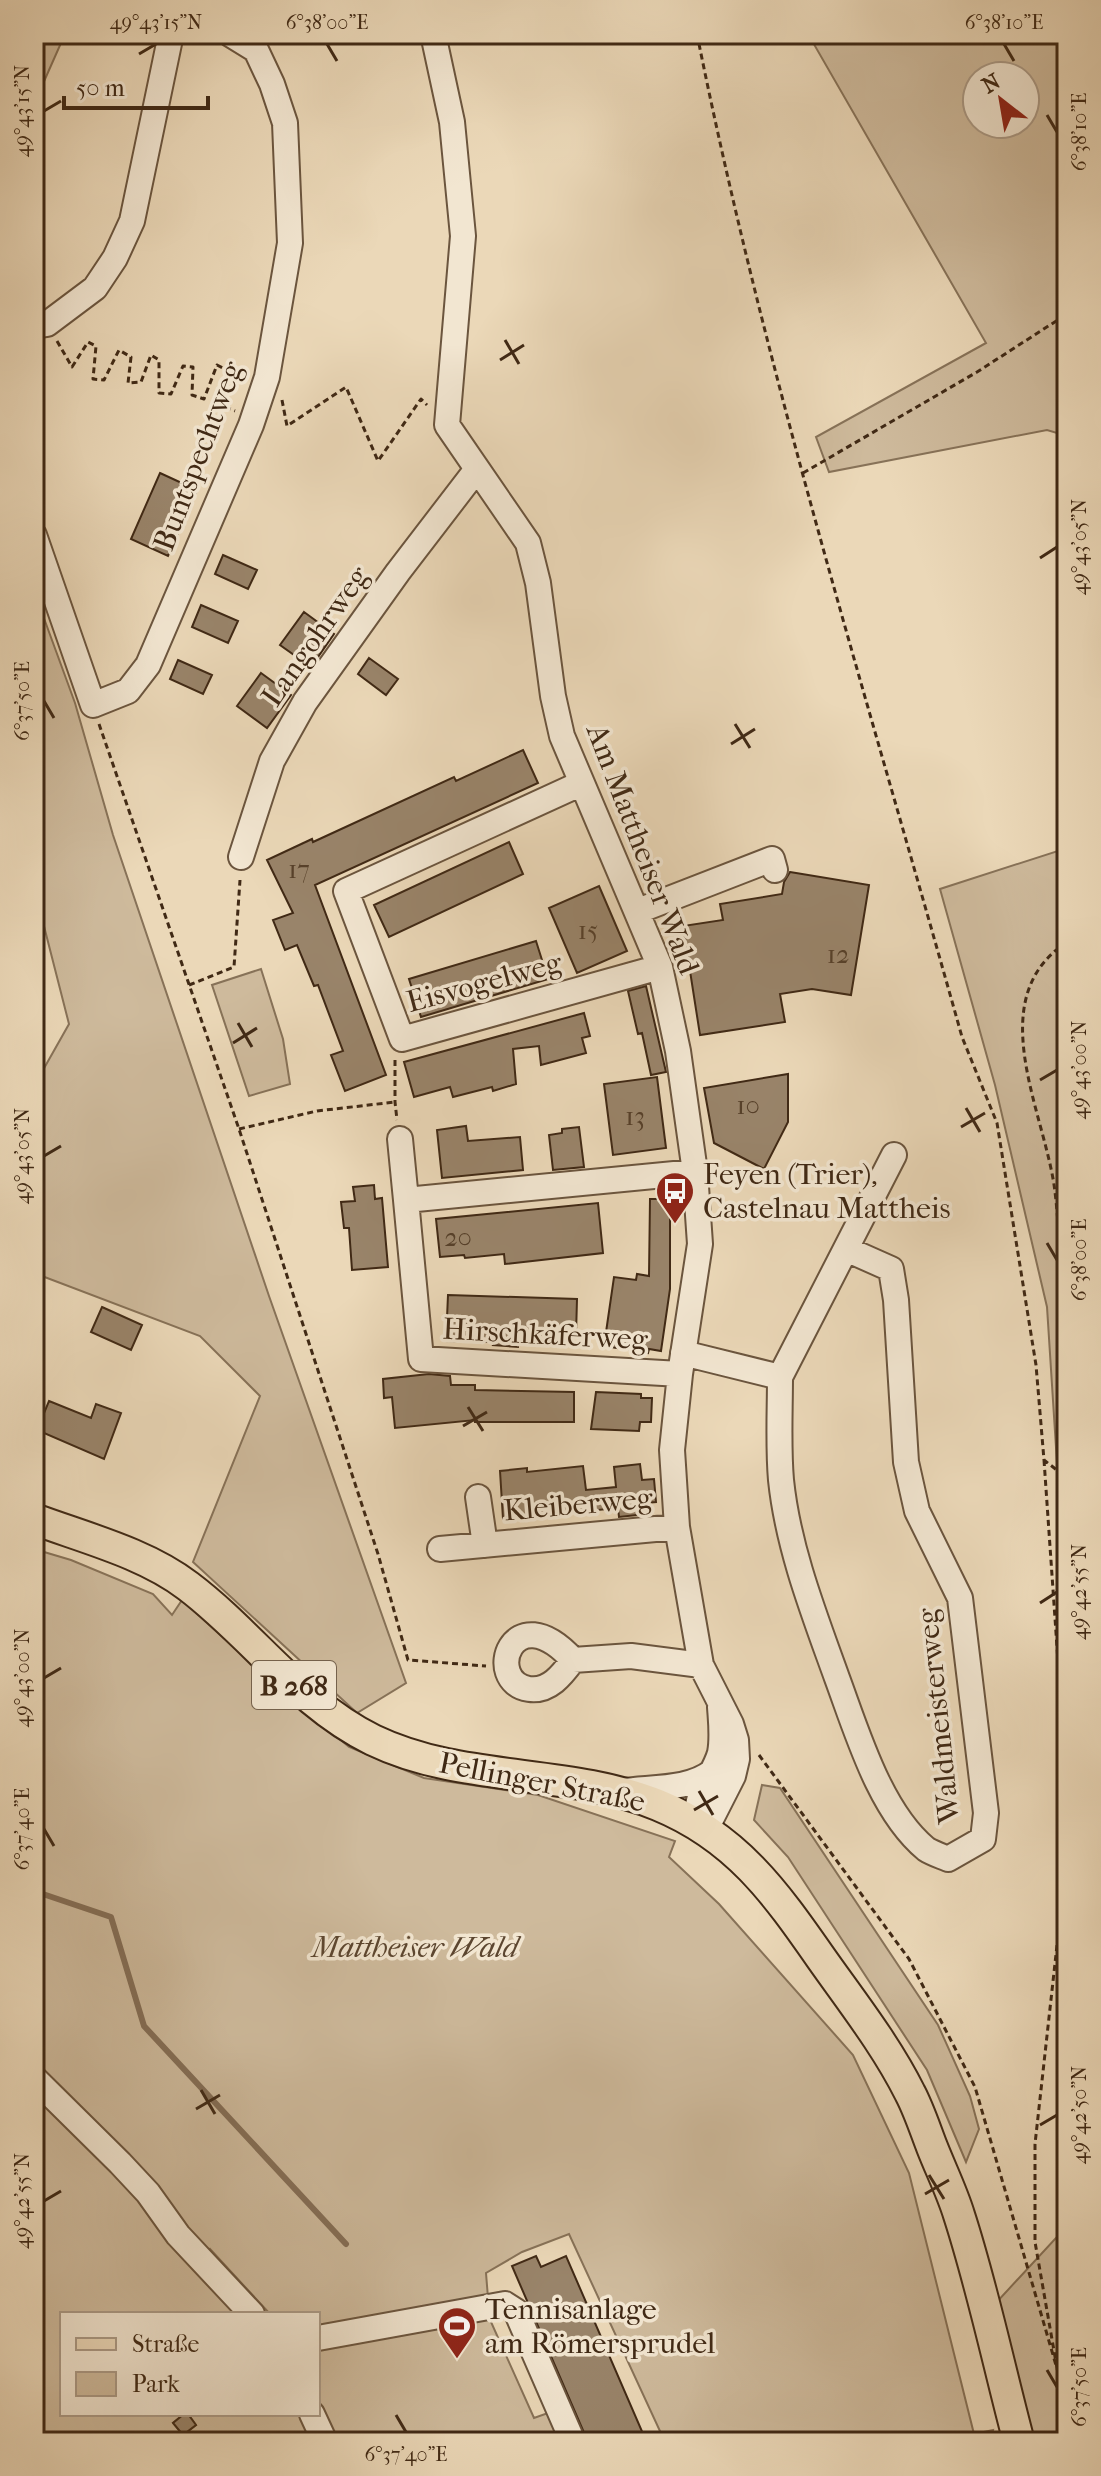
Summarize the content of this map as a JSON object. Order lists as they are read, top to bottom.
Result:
{
  "streets": {
    "main road": ["B 268", "Pellinger Straße"],
    "street": [
      "Buntspechtweg",
      "Langohrweg",
      "Am Mattheiser Wald",
      "Eisvogelweg",
      "Hirschkäferweg",
      "Kleiberweg",
      "Waldmeisterweg"
    ]
  },
  "crossings": [
    ["Langohrweg", "Am Mattheiser Wald"],
    ["Am Mattheiser Wald", "Eisvogelweg"],
    ["Am Mattheiser Wald", "Hirschkäferweg"],
    ["Am Mattheiser Wald", "Kleiberweg"],
    ["Am Mattheiser Wald", "Pellinger Straße"]
  ],
  "parks": ["Mattheiser Wald"],
  "places": {
    "bus stop": ["Feyen (Trier), Castelnau Mattheis"],
    "sports": ["Tennisanlage am Römersprudel"]
  },
  "house_numbers": [
    "17",
    "15",
    "12",
    "10",
    "13",
    "20"
  ],
  "legend": ["Straße", "Park"],
  "scale_bar": "50 m",
  "north": "top left",
  "coordinates": [
    "49°43'15\"N",
    "6°38'00\"E",
    "6°38'10\"E",
    "49°43'05\"N",
    "6°37'50\"E",
    "49°43'00\"N",
    "49°42'55\"N",
    "6°37'40\"E",
    "49°42'50\"N"
  ]
}
